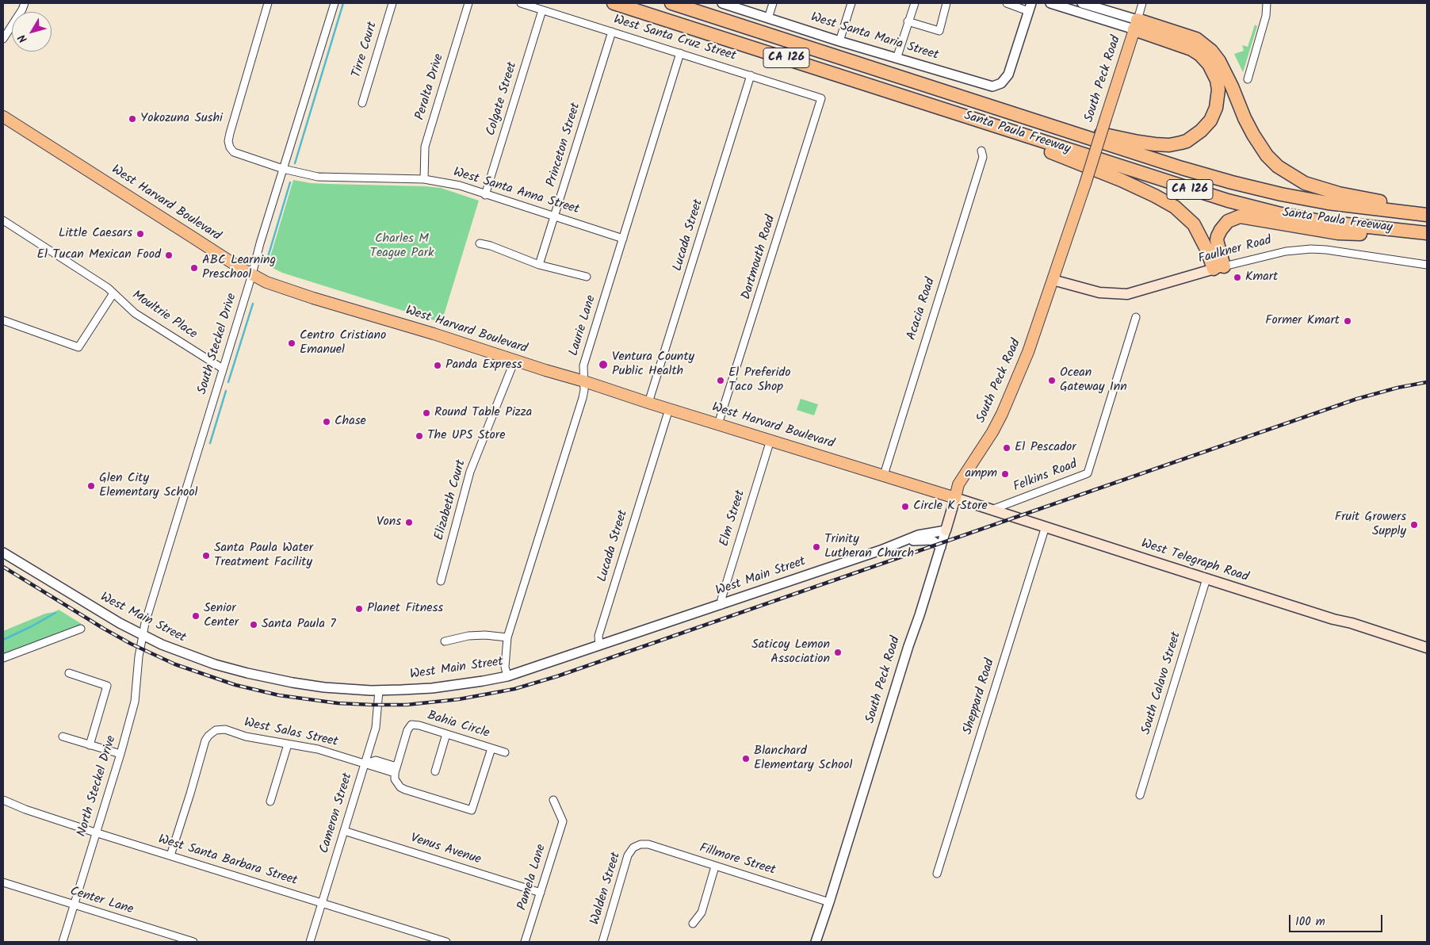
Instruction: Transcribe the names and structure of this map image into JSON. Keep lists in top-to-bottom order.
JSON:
{
  "streets": {
    "highway": ["CA 126", "Santa Paula Freeway"],
    "main road": [
      "South Peck Road",
      "West Harvard Boulevard",
      "Faulkner Road",
      "West Telegraph Road"
    ],
    "street": [
      "West Santa Maria Street",
      "West Santa Cruz Street",
      "Tirre Court",
      "Peralta Drive",
      "Colgate Street",
      "Princeton Street",
      "West Santa Anna Street",
      "Lucada Street",
      "Dartmouth Road",
      "Acacia Road",
      "Moultrie Place",
      "Laurie Lane",
      "South Steckel Drive",
      "Felkins Road",
      "Elizabeth Court",
      "Elm Street",
      "West Main Street",
      "South Calavo Street",
      "Sheppard Road",
      "Bahia Circle",
      "West Salas Street",
      "North Steckel Drive",
      "Cameron Street",
      "Venus Avenue",
      "Fillmore Street",
      "West Santa Barbara Street",
      "Pamela Lane",
      "Walden Street",
      "Center Lane"
    ]
  },
  "crossings": [
    ["West Santa Cruz Street", "Colgate Street"],
    ["West Santa Cruz Street", "Princeton Street"],
    ["West Santa Cruz Street", "Lucada Street"],
    ["West Santa Cruz Street", "Dartmouth Road"],
    ["West Santa Cruz Street", "Laurie Lane"],
    ["South Peck Road", "West Harvard Boulevard"],
    ["South Peck Road", "Faulkner Road"],
    ["South Peck Road", "West Telegraph Road"],
    ["South Peck Road", "West Main Street"],
    ["South Peck Road", "Fillmore Street"],
    ["Peralta Drive", "West Santa Anna Street"],
    ["Colgate Street", "West Santa Anna Street"],
    ["Princeton Street", "West Santa Anna Street"],
    ["West Santa Anna Street", "Laurie Lane"],
    ["West Santa Anna Street", "South Steckel Drive"],
    ["West Harvard Boulevard", "Lucada Street"],
    ["West Harvard Boulevard", "Dartmouth Road"],
    ["West Harvard Boulevard", "Acacia Road"],
    ["West Harvard Boulevard", "Laurie Lane"],
    ["West Harvard Boulevard", "South Steckel Drive"],
    ["West Harvard Boulevard", "Elizabeth Court"],
    ["West Harvard Boulevard", "Elm Street"],
    ["West Harvard Boulevard", "West Telegraph Road"],
    ["Lucada Street", "West Main Street"],
    ["Moultrie Place", "South Steckel Drive"],
    ["Laurie Lane", "West Main Street"],
    ["South Steckel Drive", "West Main Street"],
    ["South Steckel Drive", "North Steckel Drive"],
    ["Felkins Road", "West Telegraph Road"],
    ["Elm Street", "West Main Street"],
    ["West Telegraph Road", "South Calavo Street"],
    ["West Telegraph Road", "Sheppard Road"],
    ["West Main Street", "North Steckel Drive"],
    ["West Main Street", "Cameron Street"],
    ["Bahia Circle", "West Salas Street"],
    ["West Salas Street", "Cameron Street"],
    ["West Salas Street", "West Santa Barbara Street"],
    ["North Steckel Drive", "West Santa Barbara Street"],
    ["North Steckel Drive", "Center Lane"],
    ["Cameron Street", "Venus Avenue"],
    ["Cameron Street", "West Santa Barbara Street"],
    ["Venus Avenue", "Pamela Lane"],
    ["Fillmore Street", "Walden Street"]
  ],
  "parks": ["Charles M Teague Park"],
  "places": [
    "Yokozuna Sushi",
    "Little Caesars",
    "El Tucan Mexican Food",
    "ABC Learning Preschool",
    "Kmart",
    "Former Kmart",
    "Centro Cristiano Emanuel",
    "Ventura County Public Health",
    "Panda Express",
    "El Preferido Taco Shop",
    "Ocean Gateway Inn",
    "Round Table Pizza",
    "Chase",
    "The UPS Store",
    "El Pescador",
    "ampm",
    "Glen City Elementary School",
    "Circle K Store",
    "Vons",
    "Fruit Growers Supply",
    "Trinity Lutheran Church",
    "Santa Paula Water Treatment Facility",
    "Planet Fitness",
    "Senior Center",
    "Santa Paula 7",
    "Saticoy Lemon Association",
    "Blanchard Elementary School"
  ],
  "scale_bar": "100 m",
  "north": "bottom left"
}
